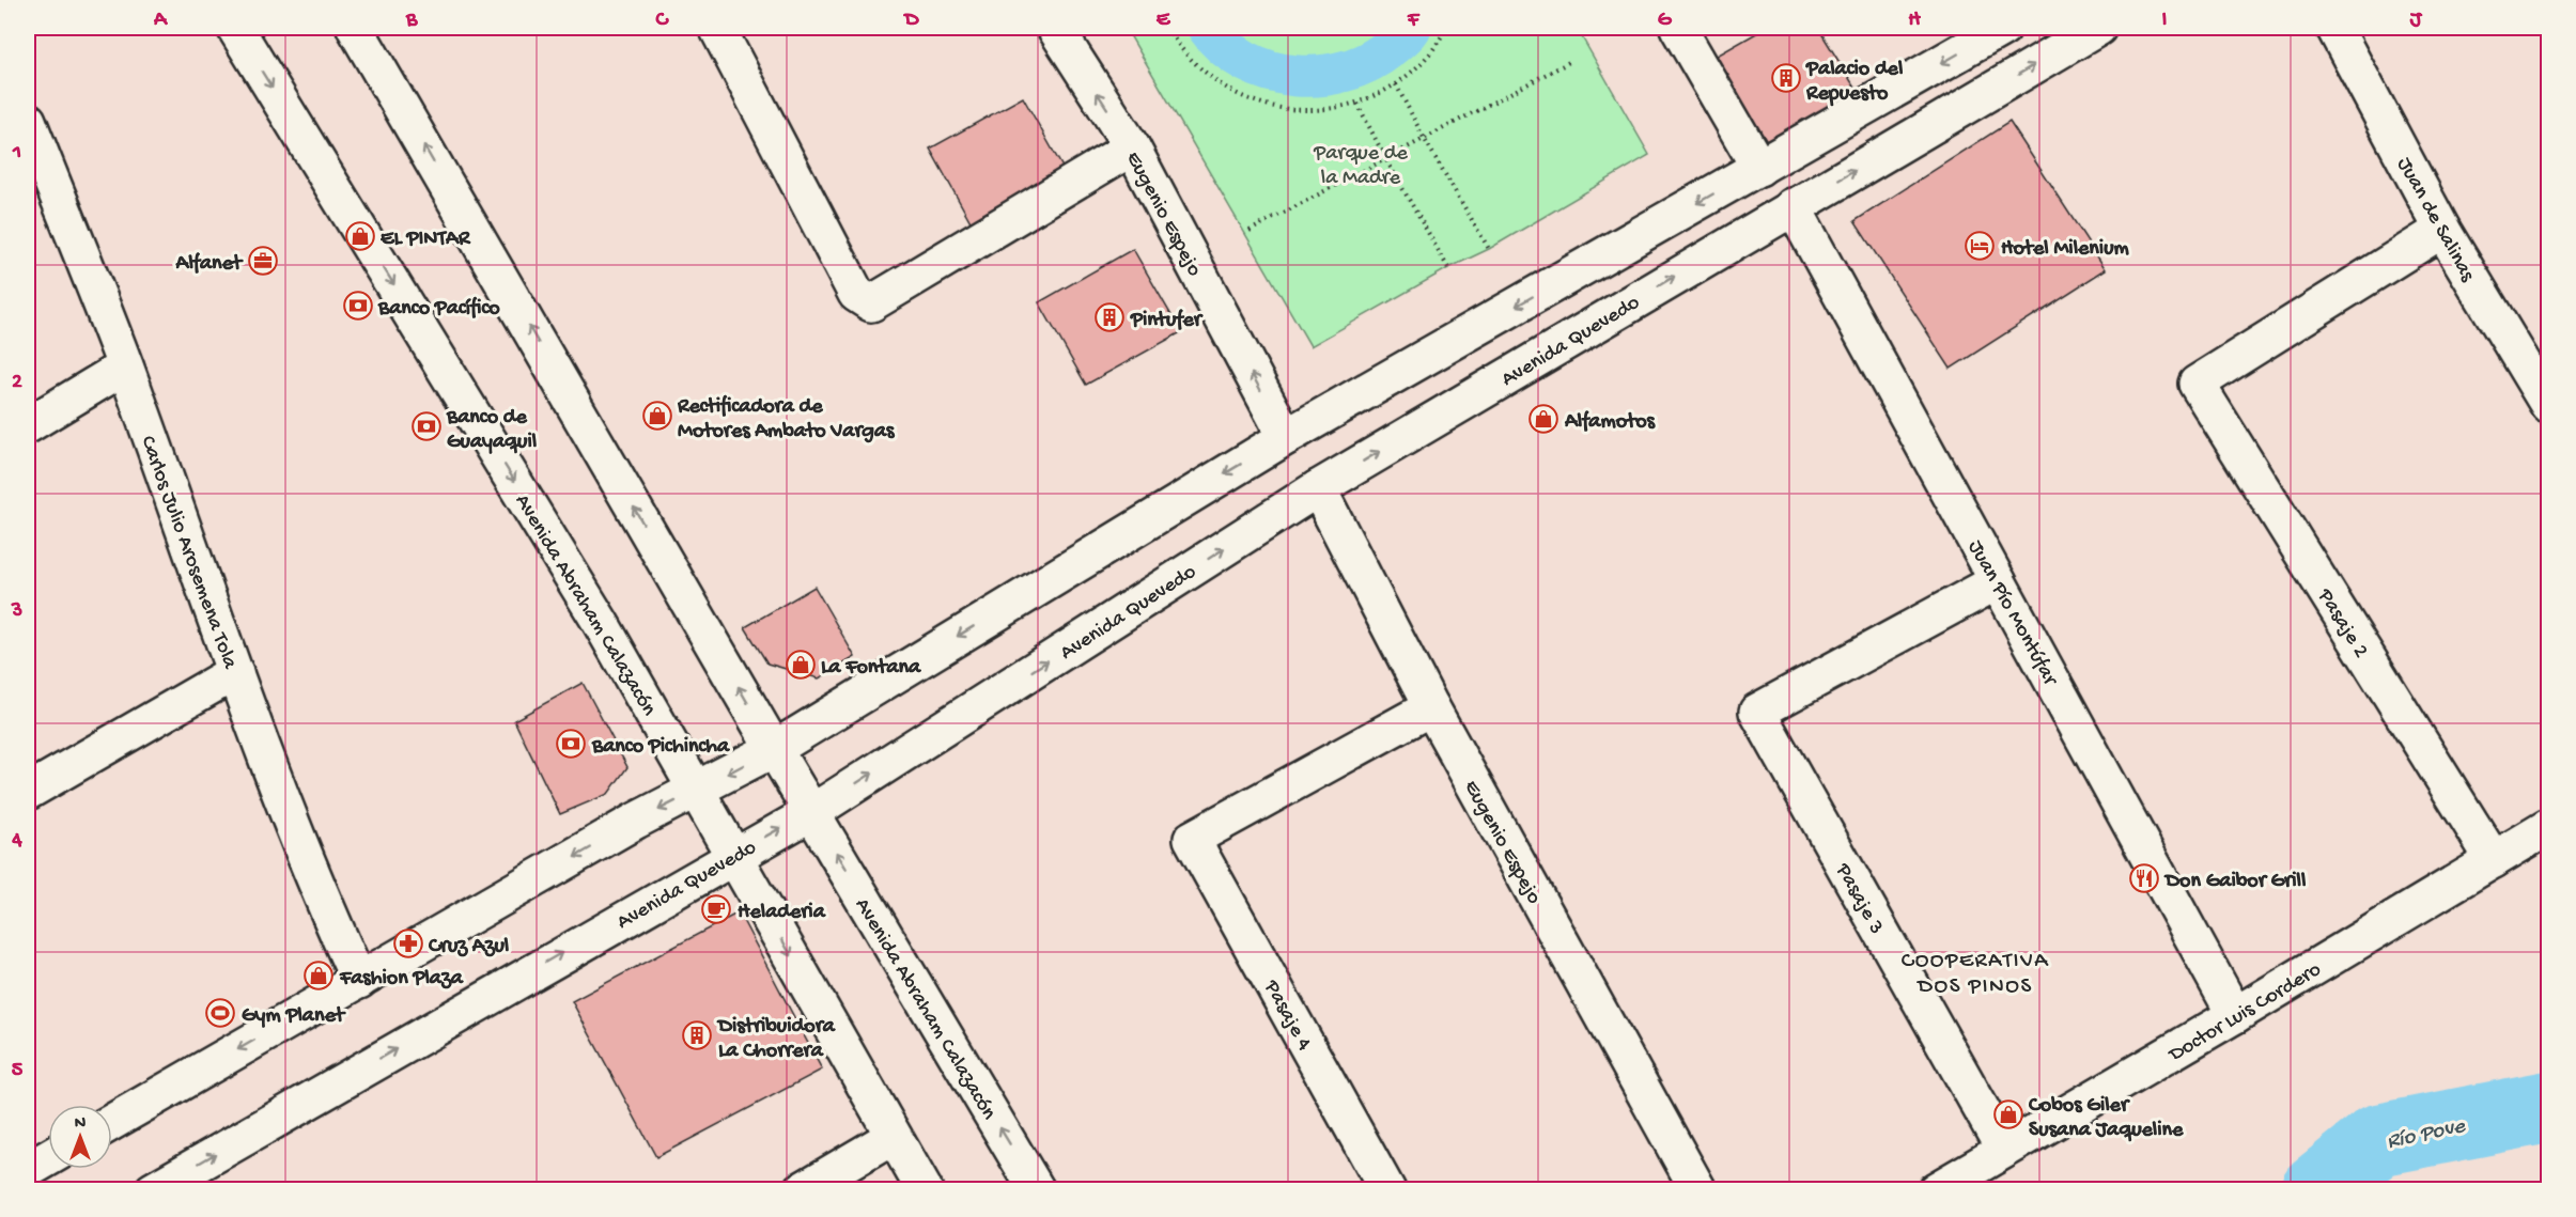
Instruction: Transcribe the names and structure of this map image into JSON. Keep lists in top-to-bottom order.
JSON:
{
  "streets": {
    "street": [
      "Eugenio Espejo",
      "Juan de Salinas",
      "Avenida Quevedo",
      "Carlos Julio Arosemena Tola",
      "Avenida Abraham Calazacón",
      "Juan Pío Montúfar",
      "Pasaje 2",
      "Pasaje 3",
      "Doctor Luis Cordero",
      "Pasaje 4"
    ]
  },
  "crossings": [
    ["Eugenio Espejo", "Avenida Quevedo"],
    ["Eugenio Espejo", "Pasaje 4"],
    ["Juan de Salinas", "Pasaje 2"],
    ["Avenida Quevedo", "Avenida Abraham Calazacón"],
    ["Avenida Quevedo", "Juan Pío Montúfar"],
    ["Juan Pío Montúfar", "Pasaje 3"],
    ["Juan Pío Montúfar", "Doctor Luis Cordero"],
    ["Pasaje 2", "Doctor Luis Cordero"],
    ["Pasaje 3", "Doctor Luis Cordero"]
  ],
  "one_way": ["Eugenio Espejo"],
  "districts": ["COOPERATIVA DOS PINOS"],
  "water": ["Río Pove"],
  "parks": ["Parque de la Madre"],
  "places": {
    "building": ["Palacio del Repuesto", "Pintufer", "Distribuidora La Chorrera"],
    "shop": [
      "EL PINTAR",
      "Rectificadora de Motores Ambato Vargas",
      "Alfamotos",
      "La Fontana",
      "Fashion Plaza",
      "Cobos Giler Susana Jaqueline"
    ],
    "hotel": ["Hotel Milenium"],
    "office": ["Alfanet"],
    "bank": ["Banco Pacífico", "Banco de Guayaquil", "Banco Pichincha"],
    "restaurant": ["Don Gaibor Grill"],
    "cafe": ["Heladeria"],
    "pharmacy": ["Cruz Azul"],
    "sports": ["Gym Planet"]
  },
  "north": "top",
  "grid": {
    "columns": [
      "A",
      "B",
      "C",
      "D",
      "E",
      "F",
      "G",
      "H",
      "I",
      "J"
    ],
    "rows": [
      "1",
      "2",
      "3",
      "4",
      "5"
    ]
  }
}
